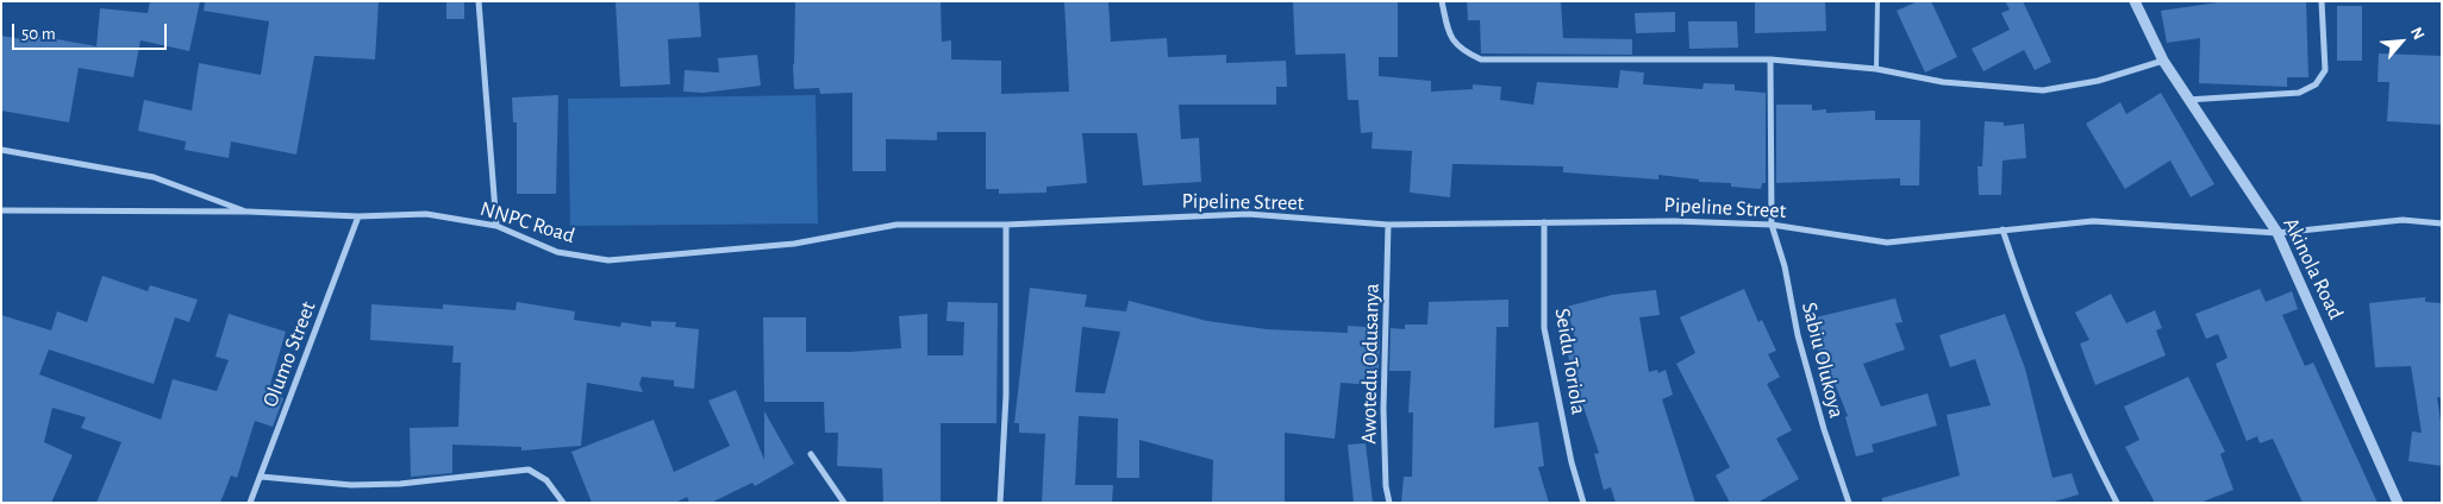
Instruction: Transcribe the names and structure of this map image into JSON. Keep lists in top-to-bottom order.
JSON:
{
  "streets": {
    "street": [
      "Pipeline Street",
      "NNPC Road",
      "Akinola Road",
      "Olumo Street",
      "Sabiu Olukoya",
      "Seidu Toriola",
      "Awotedu Odusanya"
    ]
  },
  "crossings": [
    ["Pipeline Street", "NNPC Road"],
    ["Pipeline Street", "Akinola Road"],
    ["Pipeline Street", "Sabiu Olukoya"],
    ["Pipeline Street", "Seidu Toriola"],
    ["Pipeline Street", "Awotedu Odusanya"],
    ["NNPC Road", "Olumo Street"]
  ],
  "scale_bar": "50 m",
  "north": "top right"
}
